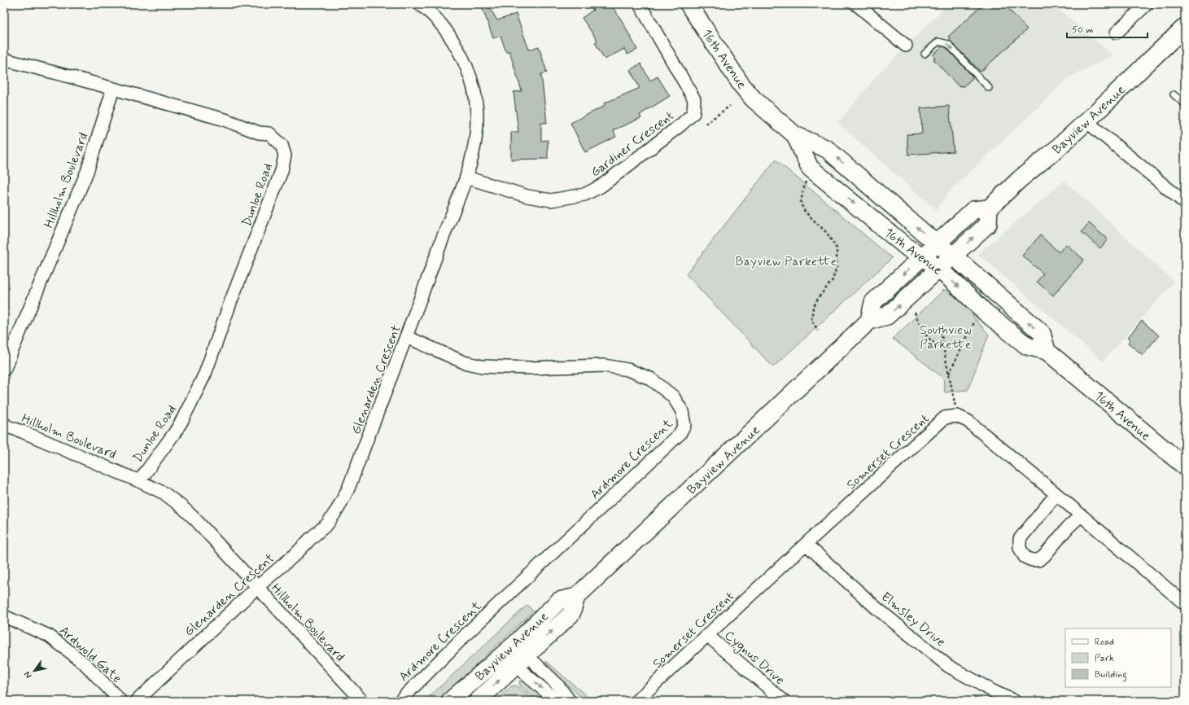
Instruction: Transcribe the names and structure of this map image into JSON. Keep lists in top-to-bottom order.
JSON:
{
  "streets": {
    "main road": ["16th Avenue", "Bayview Avenue"],
    "street": [
      "Gardiner Crescent",
      "Hillholm Boulevard",
      "Dunloe Road",
      "Glenarden Crescent",
      "Somerset Crescent",
      "Ardmore Crescent",
      "Elmsley Drive",
      "Ardwold Gate",
      "Cygnus Drive"
    ]
  },
  "crossings": [
    ["16th Avenue", "Bayview Avenue"],
    ["Gardiner Crescent", "Glenarden Crescent"],
    ["Hillholm Boulevard", "Dunloe Road"],
    ["Hillholm Boulevard", "Glenarden Crescent"],
    ["Glenarden Crescent", "Ardmore Crescent"],
    ["Somerset Crescent", "Elmsley Drive"],
    ["Somerset Crescent", "Cygnus Drive"]
  ],
  "parks": ["Bayview Parkette", "Southview Parkette"],
  "legend": ["Road", "Park", "Building"],
  "scale_bar": "50 m",
  "north": "bottom left"
}
